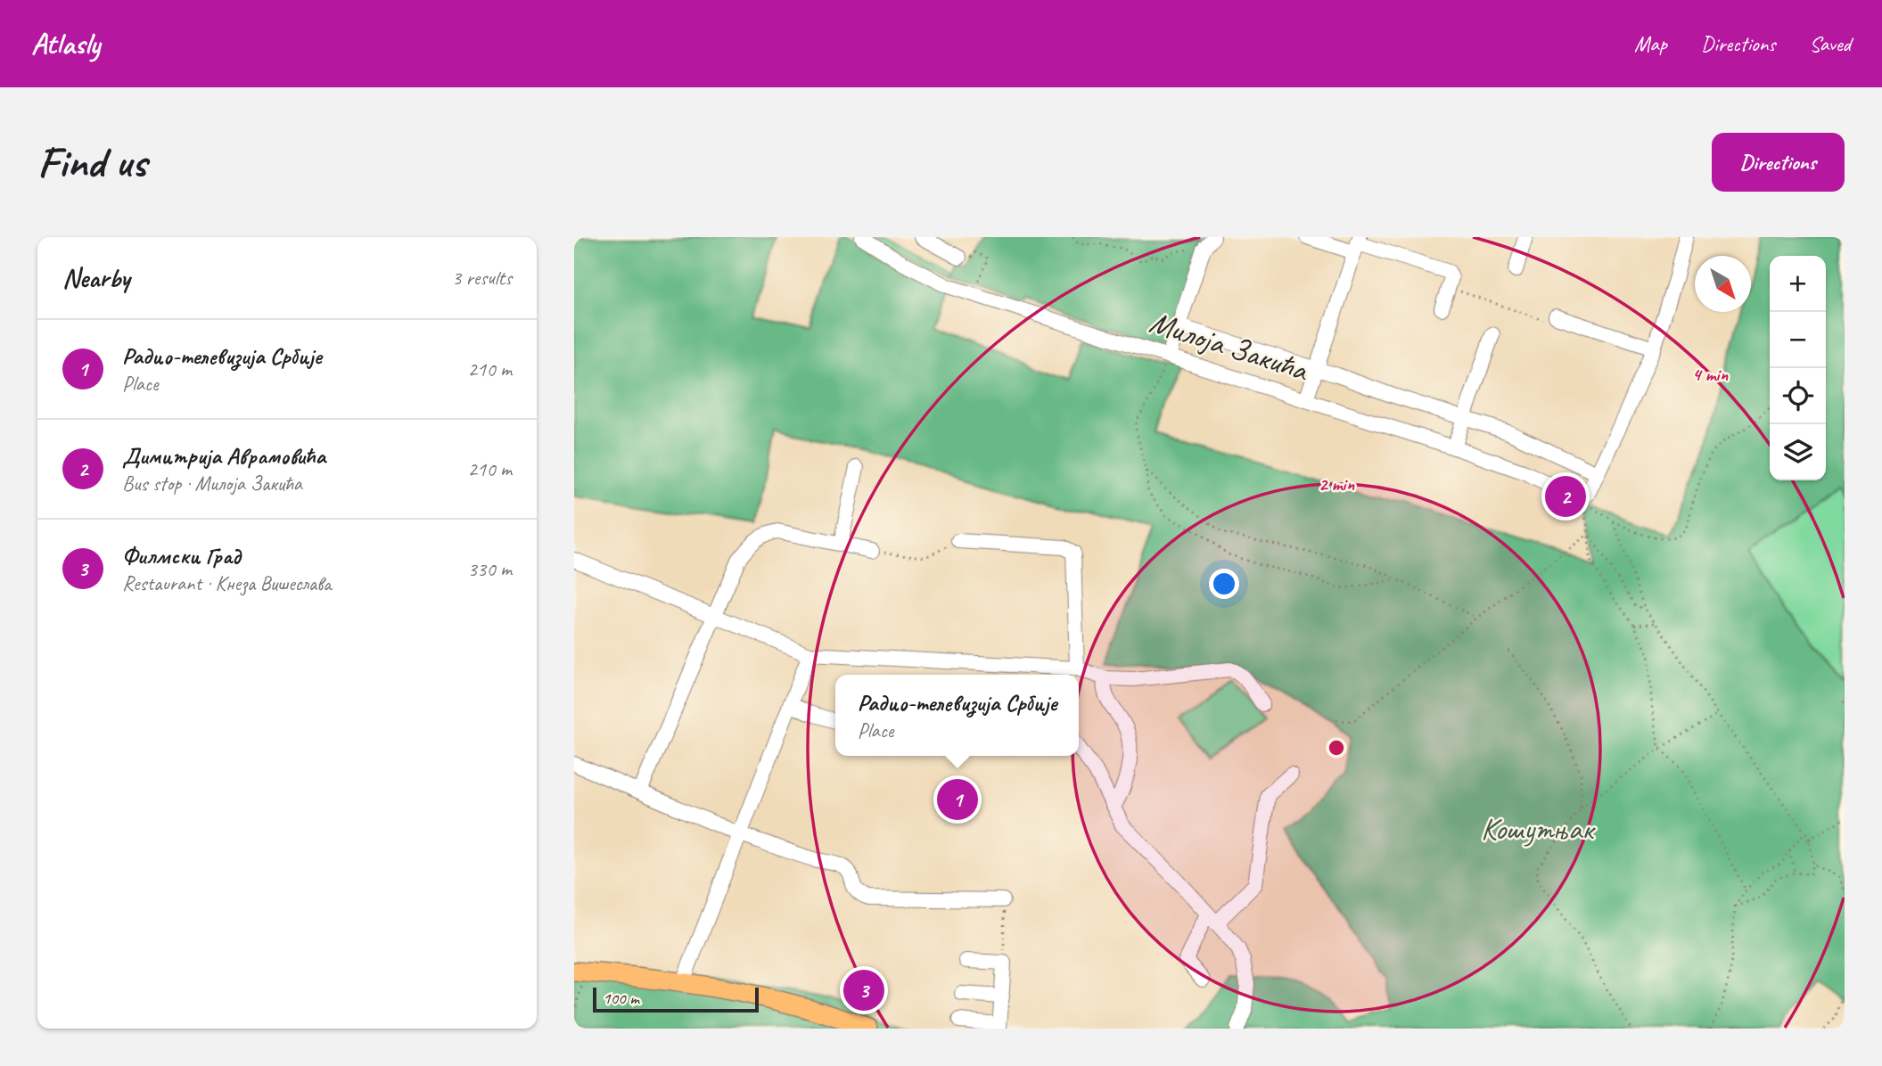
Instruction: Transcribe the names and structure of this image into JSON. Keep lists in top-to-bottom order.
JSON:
{
  "streets": {
    "street": ["Милоја Закића"]
  },
  "parks": ["Кошутњак"],
  "scale_bar": "100 m",
  "north": "bottom right",
  "page": {
    "header": "Atlasly",
    "nav": ["Map", "Directions", "Saved"],
    "buttons": "Directions",
    "title": "Find us",
    "heading": ["Nearby", "3 results"],
    "map_buttons": ["+", "−"],
    "list": [
      {
        "mark": "1",
        "name": "Радио-телевизија Србије",
        "note": "Place",
        "value": "210 m"
      },
      {
        "mark": "2",
        "name": "Димитрија Аврамовића",
        "note": "Bus stop · Милоја Закића",
        "value": "210 m"
      },
      {
        "mark": "3",
        "name": "Филмски Град",
        "note": "Restaurant · Кнеза Вишеслава",
        "value": "330 m"
      }
    ],
    "pins": ["2", "1", "3"],
    "popup": ["Радио-телевизија Србије", "Place"],
    "scale": "100 m"
  },
  "rings": ["4 min", "2 min"]
}
